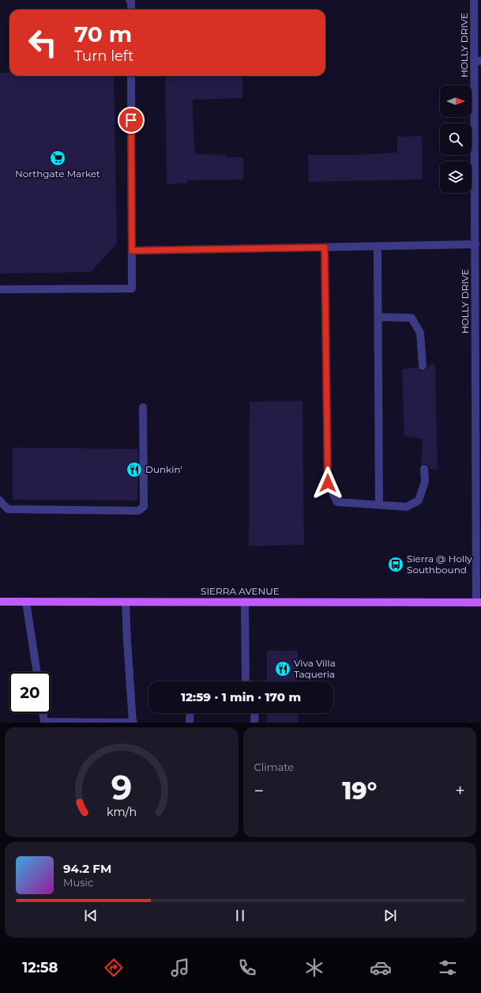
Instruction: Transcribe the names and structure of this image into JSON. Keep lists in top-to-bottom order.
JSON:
{
  "streets": {
    "main road": ["SIERRA AVENUE"],
    "street": ["HOLLY DRIVE"]
  },
  "crossings": [
    ["HOLLY DRIVE", "SIERRA AVENUE"]
  ],
  "places": {
    "supermarket": ["Northgate Market"],
    "restaurant": ["Dunkin'", "Viva Villa Taqueria"],
    "bus stop": ["Sierra @ Holly Southbound"]
  },
  "north": "right",
  "page": {
    "turn": ["70 m", "Turn left"],
    "limit": "20",
    "trip": "12:59 · 1 min · 170 m",
    "tile": "Climate",
    "heat": ["−", "19°", "+"],
    "song": ["94.2 FM", "Music"],
    "tabs": "12:58",
    "gauge": ["9", "km/h"]
  }
}
